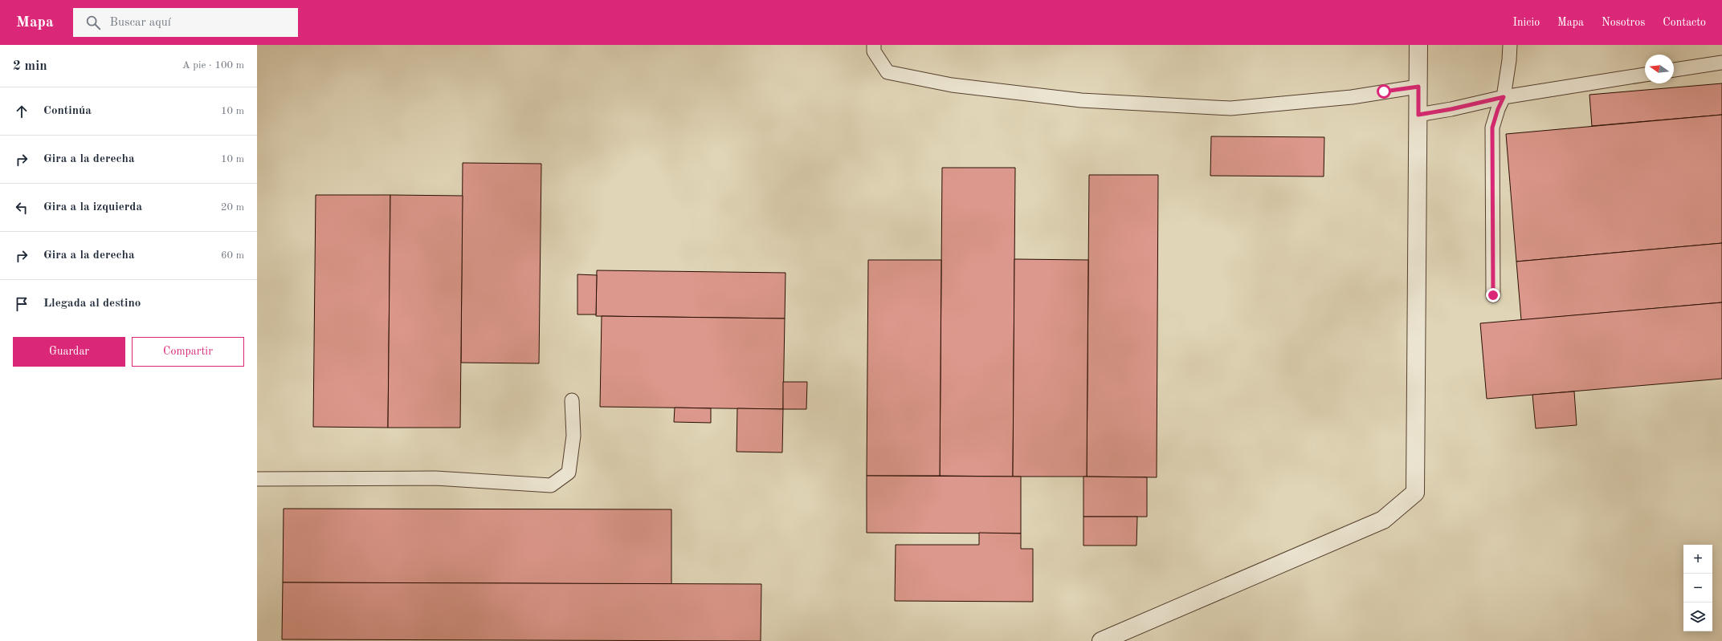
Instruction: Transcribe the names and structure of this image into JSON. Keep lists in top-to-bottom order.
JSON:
{
  "north": "left",
  "page": {
    "header": "Mapa",
    "search": "Buscar aquí",
    "nav": [
      "Inicio",
      "Mapa",
      "Nosotros",
      "Contacto"
    ],
    "heading": ["2 min", "A pie · 100 m"],
    "list": [
      ["Continúa", "10 m"],
      ["Gira a la derecha", "10 m"],
      ["Gira a la izquierda", "20 m"],
      ["Gira a la derecha", "60 m"],
      "Llegada al destino"
    ],
    "buttons": ["Guardar", "Compartir"],
    "map_buttons": ["+", "−"]
  }
}
